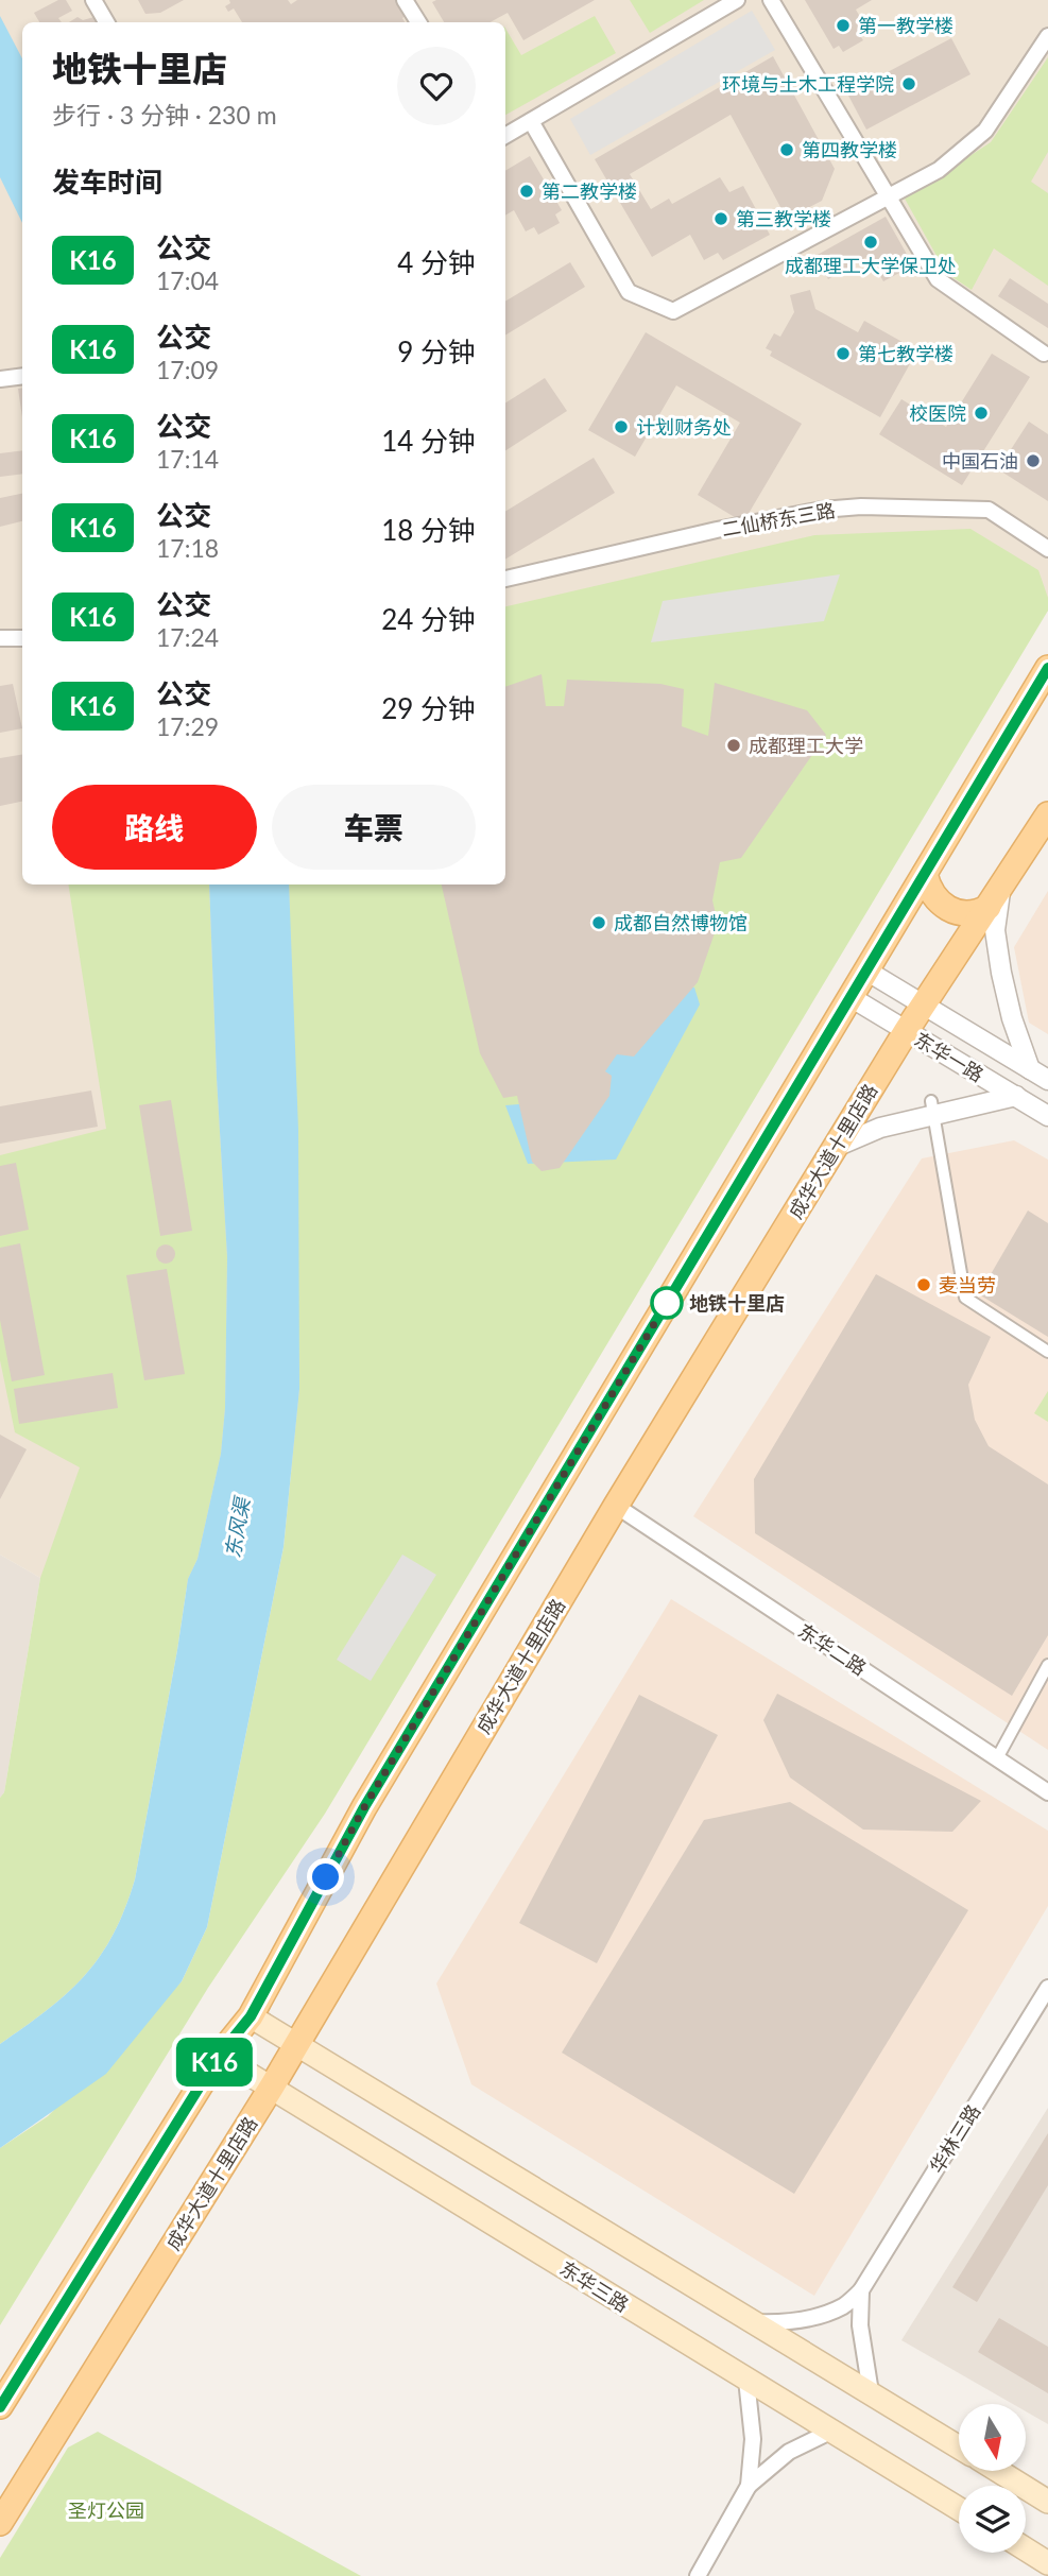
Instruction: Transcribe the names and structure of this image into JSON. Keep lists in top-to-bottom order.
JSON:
{
  "streets": {
    "main road": ["成华大道十里店路", "东华三路"],
    "street": [
      "二仙桥东三路",
      "东华一路",
      "东华二路",
      "华林三路"
    ]
  },
  "crossings": [
    ["东华一路", "成华大道十里店路"],
    ["成华大道十里店路", "东华二路"],
    ["成华大道十里店路", "东华三路"]
  ],
  "water": ["东风渠"],
  "parks": ["圣灯公园"],
  "places": [
    "第一教学楼",
    "环境与土木工程学院",
    "第四教学楼",
    "第二教学楼",
    "第三教学楼",
    "成都理工大学保卫处",
    "第七教学楼",
    "校医院",
    "计划财务处",
    "中国石油",
    "成都理工大学",
    "成都自然博物馆",
    "麦当劳",
    "地铁十里店"
  ],
  "lines": ["bus line K16"],
  "north": "bottom",
  "page": {
    "on_map": "K16",
    "heading": [
      ["地铁十里店", "步行 · 3 分钟 · 230 m"],
      "发车时间"
    ],
    "list": [
      {
        "mark": "K16",
        "name": "公交",
        "note": "17:04",
        "value": "4 分钟"
      },
      {
        "mark": "K16",
        "name": "公交",
        "note": "17:09",
        "value": "9 分钟"
      },
      {
        "mark": "K16",
        "name": "公交",
        "note": "17:14",
        "value": "14 分钟"
      },
      {
        "mark": "K16",
        "name": "公交",
        "note": "17:18",
        "value": "18 分钟"
      },
      {
        "mark": "K16",
        "name": "公交",
        "note": "17:24",
        "value": "24 分钟"
      },
      {
        "mark": "K16",
        "name": "公交",
        "note": "17:29",
        "value": "29 分钟"
      }
    ],
    "buttons": ["路线", "车票"]
  }
}
